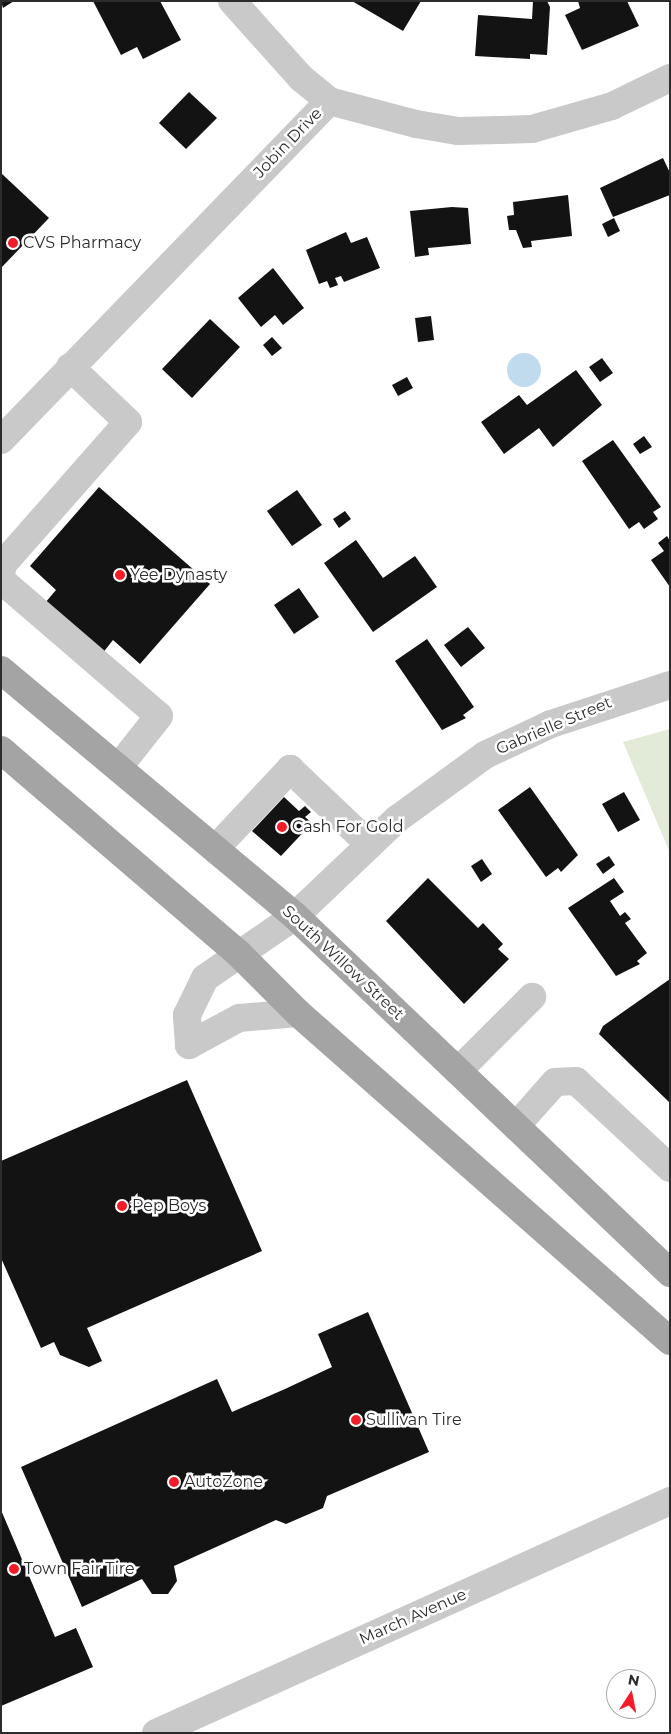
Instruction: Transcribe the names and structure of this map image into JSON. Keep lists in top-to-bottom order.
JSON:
{
  "streets": {
    "main road": ["South Willow Street"],
    "street": ["Jobin Drive", "Gabrielle Street", "March Avenue"]
  },
  "crossings": [
    ["Gabrielle Street", "South Willow Street"]
  ],
  "places": [
    "CVS Pharmacy",
    "Yee Dynasty",
    "Cash For Gold",
    "Pep Boys",
    "Sullivan Tire",
    "AutoZone",
    "Town Fair Tire"
  ],
  "north": "top"
}
